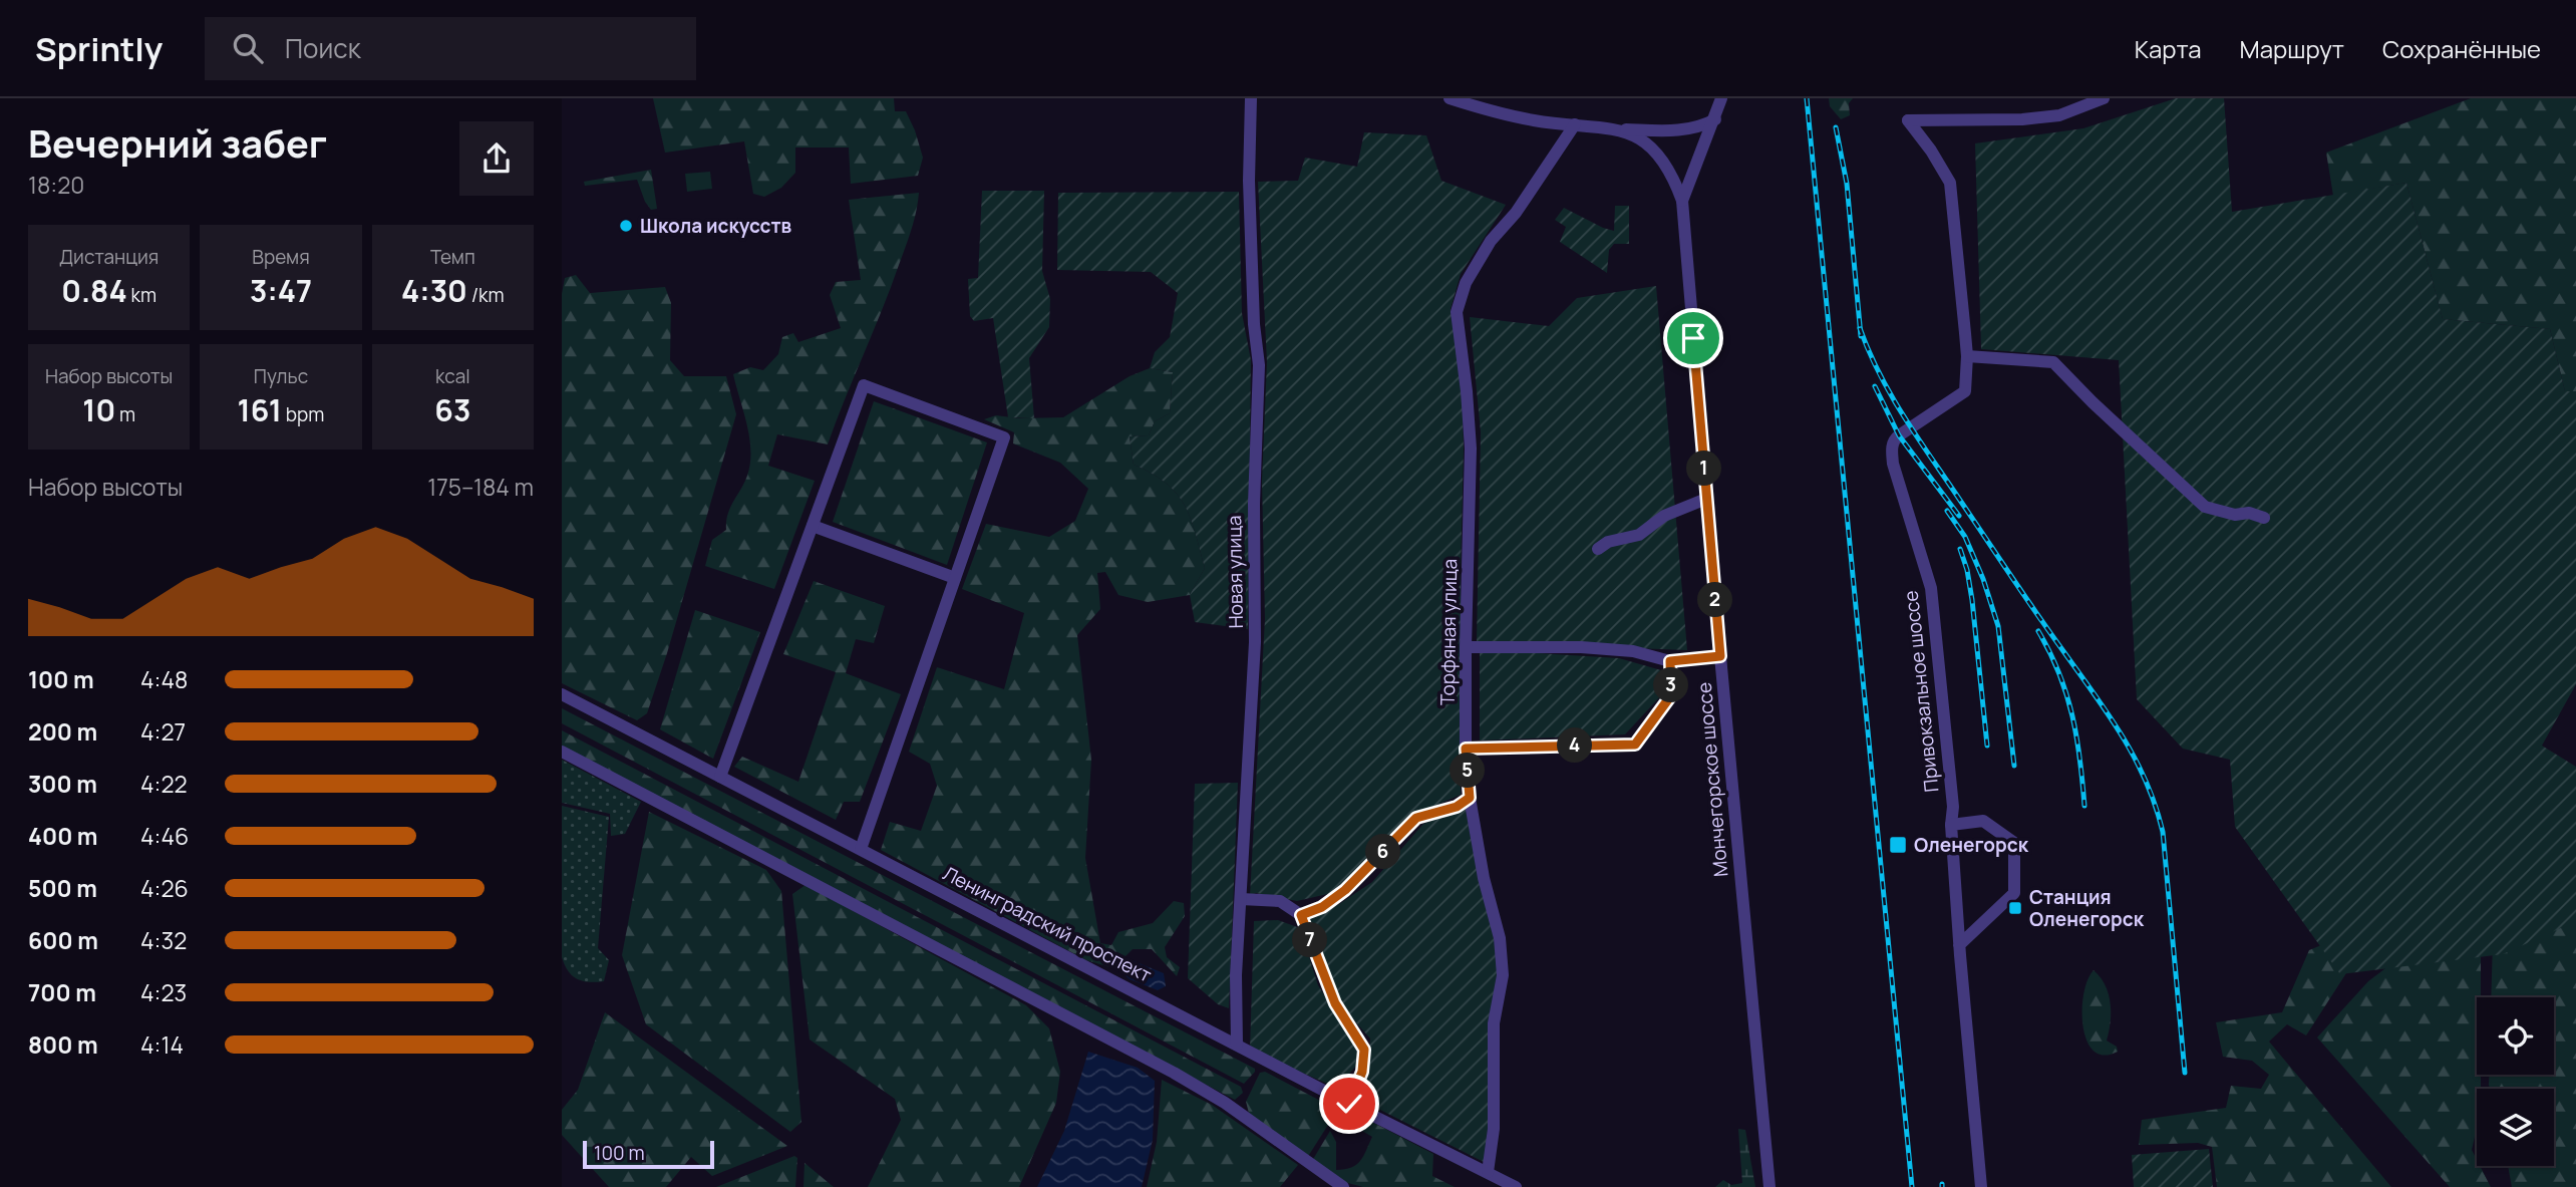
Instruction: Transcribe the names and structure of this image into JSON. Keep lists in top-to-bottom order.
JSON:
{
  "streets": {
    "street": [
      "Новая улица",
      "Торфяная улица",
      "Привокзальное шоссе",
      "Мончегорское шоссе",
      "Ленинградский проспект"
    ]
  },
  "crossings": [
    ["Новая улица", "Ленинградский проспект"],
    ["Торфяная улица", "Ленинградский проспект"]
  ],
  "places": {
    "other": ["Школа искусств"],
    "transit": ["Оленегорск", "Станция Оленегорск"]
  },
  "scale_bar": "100 m",
  "page": {
    "header": "Sprintly",
    "search": "Поиск",
    "nav": ["Карта", "Маршрут", "Сохранённые"],
    "heading": ["Вечерний забег", "18:20"],
    "stats": [
      ["Дистанция", "0.84 km"],
      ["Время", "3:47"],
      ["Темп", "4:30 /km"],
      ["Набор высоты", "10 m"],
      ["Пульс", "161 bpm"],
      ["kcal", "63"]
    ],
    "pins": [
      "1",
      "2",
      "3",
      "4",
      "5",
      "6",
      "7"
    ],
    "chart": ["Набор высоты", "175–184 m"],
    "list": [
      {
        "name": "100 m",
        "note": "4:48"
      },
      {
        "name": "200 m",
        "note": "4:27"
      },
      {
        "name": "300 m",
        "note": "4:22"
      },
      {
        "name": "400 m",
        "note": "4:46"
      },
      {
        "name": "500 m",
        "note": "4:26"
      },
      {
        "name": "600 m",
        "note": "4:32"
      },
      {
        "name": "700 m",
        "note": "4:23"
      },
      {
        "name": "800 m",
        "note": "4:14"
      }
    ],
    "scale": "100 m"
  }
}
